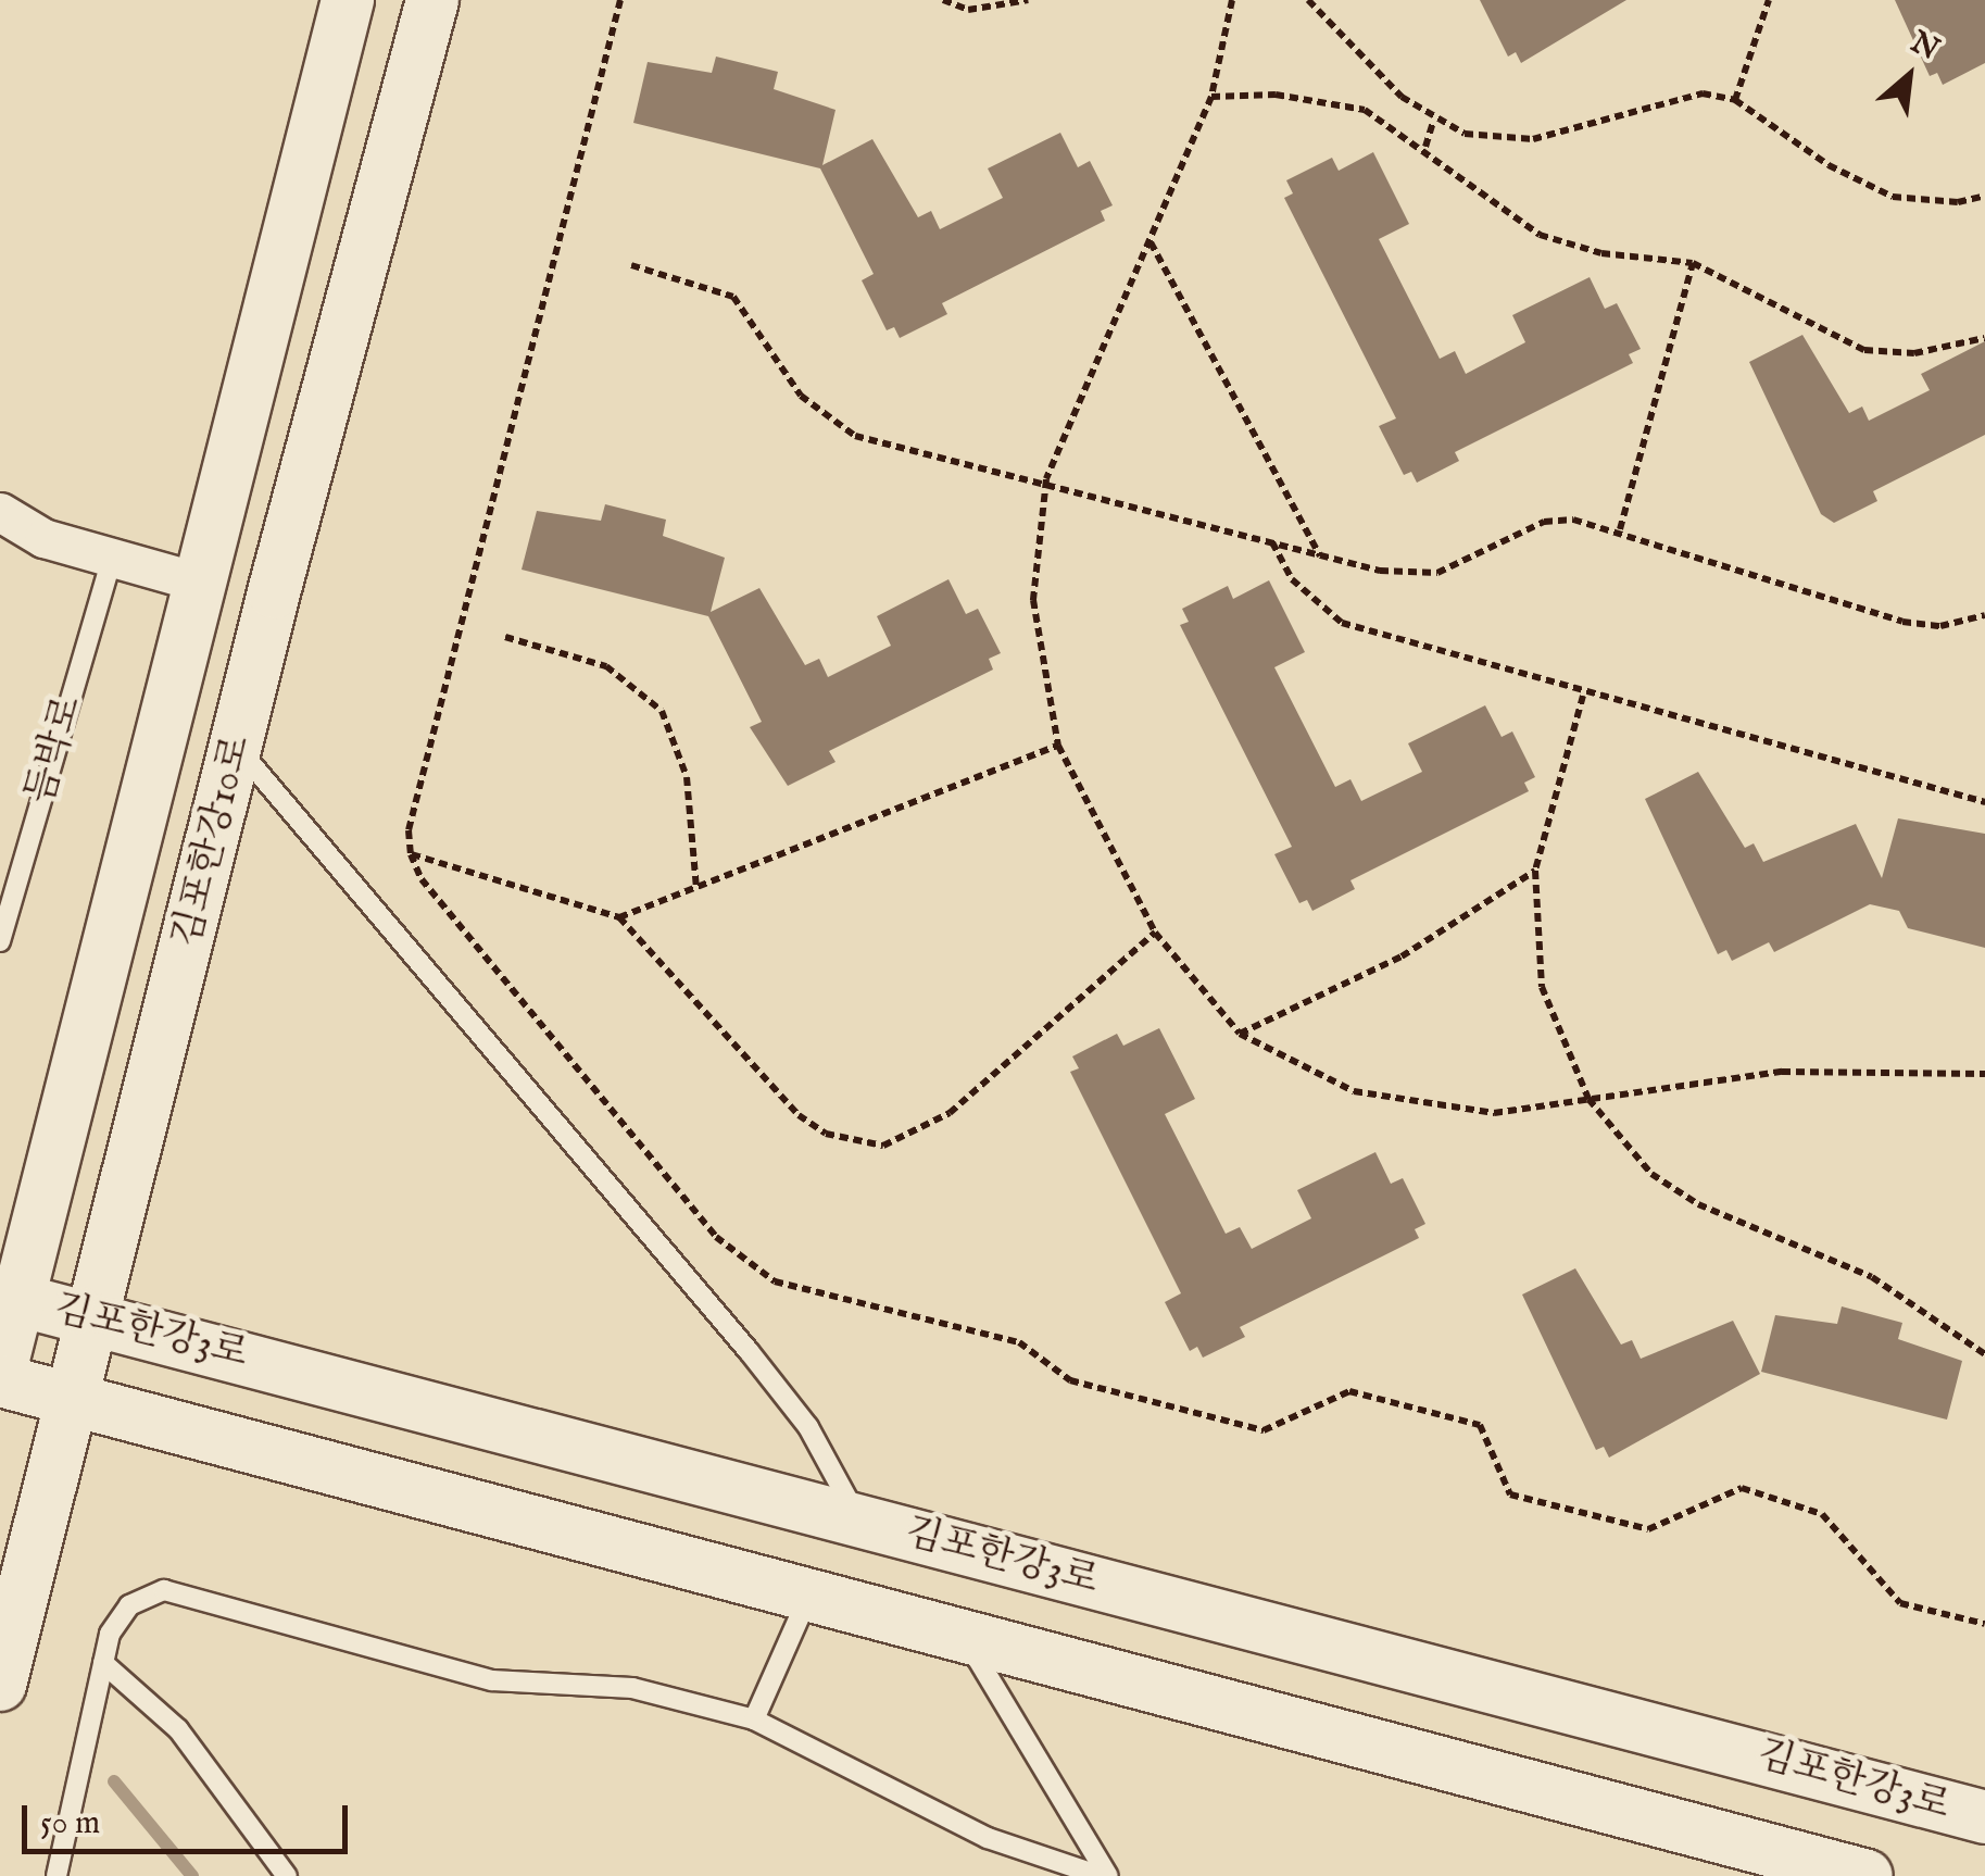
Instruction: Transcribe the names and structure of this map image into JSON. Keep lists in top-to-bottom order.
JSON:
{
  "streets": {
    "street": ["김포한강10로", "김포한강3로"],
    "lane": ["듬박로"]
  },
  "crossings": [
    ["김포한강10로", "김포한강3로"]
  ],
  "scale_bar": "50 m",
  "north": "top right"
}
